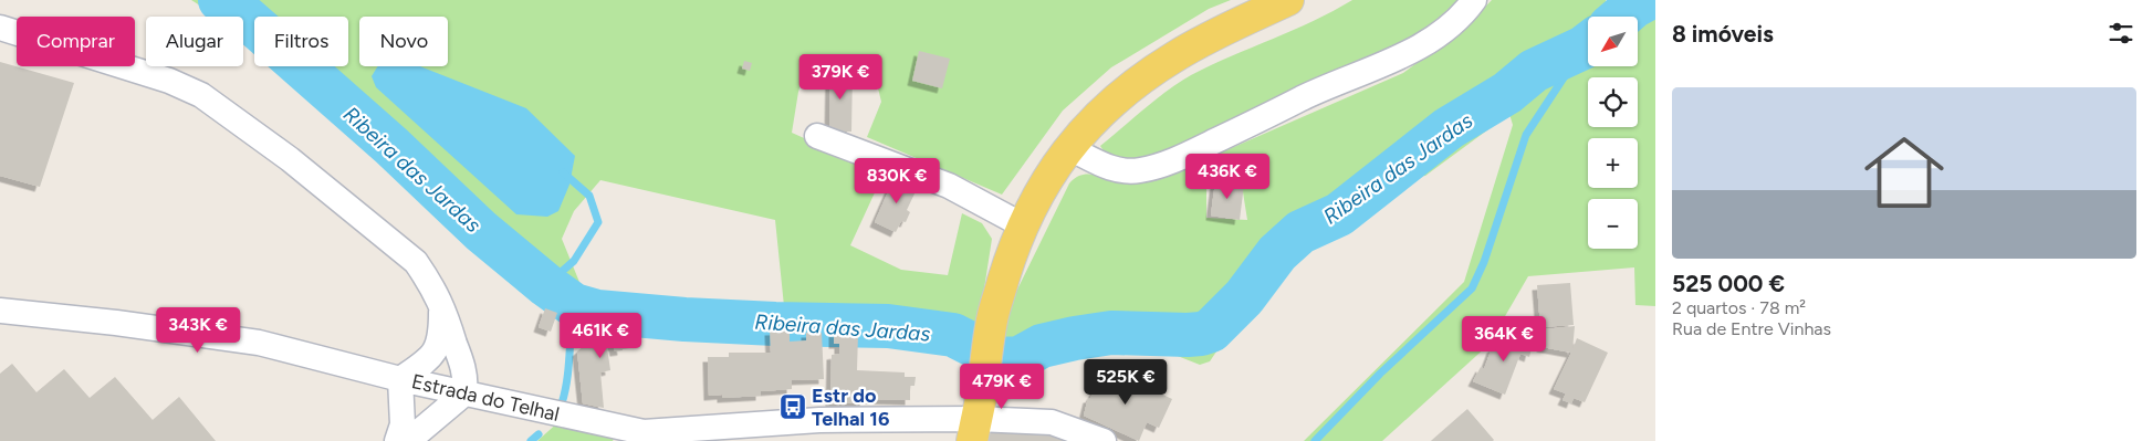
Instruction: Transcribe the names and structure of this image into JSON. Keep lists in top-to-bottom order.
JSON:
{
  "streets": {
    "street": ["Estrada do Telhal"]
  },
  "water": ["Ribeira das Jardas"],
  "places": {
    "bus stop": ["Estr do Telhal 16"]
  },
  "north": "bottom left",
  "page": {
    "heading": "8 imóveis",
    "map_buttons": ["+", "−"],
    "chip": [
      "Comprar",
      "Alugar",
      "Filtros",
      "Novo"
    ],
    "price": [
      "379K €",
      "436K €",
      "830K €",
      "343K €",
      "461K €",
      "364K €",
      "525K €",
      "479K €"
    ],
    "list": [
      {
        "name": "525 000 €",
        "note": "2 quartos · 78 m² · Rua de Entre Vinhas"
      }
    ]
  }
}
